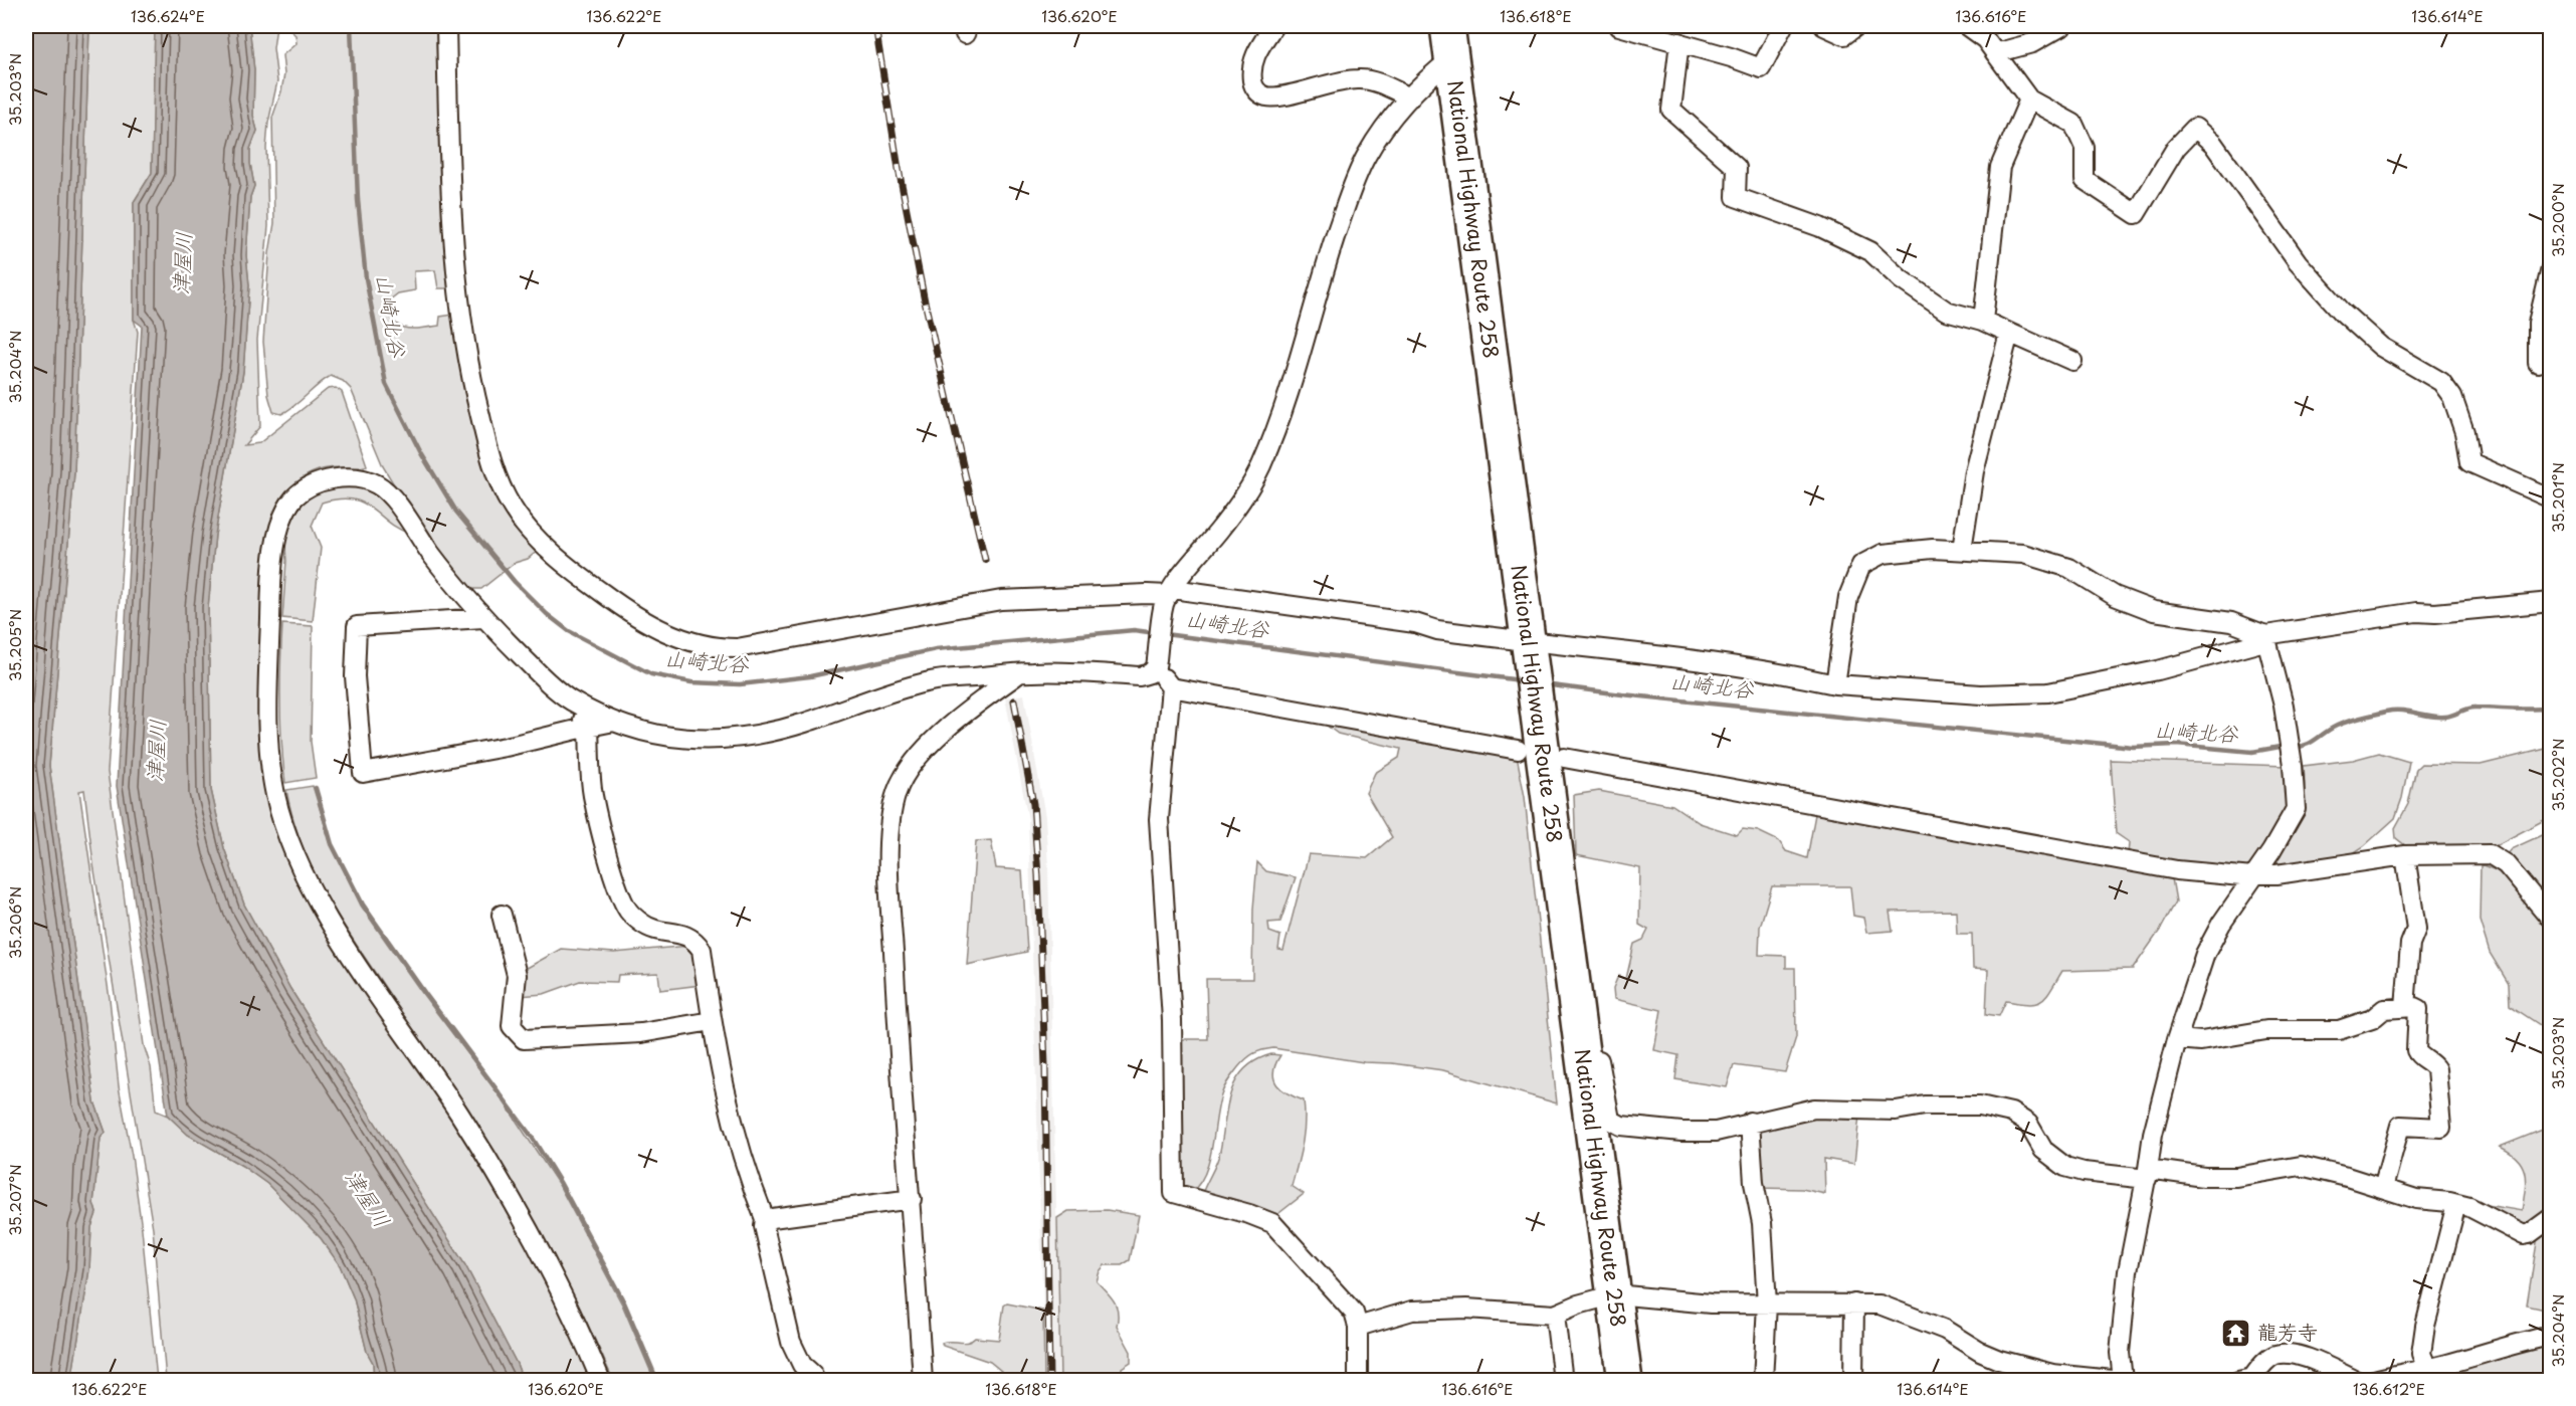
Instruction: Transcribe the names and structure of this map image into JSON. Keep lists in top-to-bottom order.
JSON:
{
  "streets": {
    "highway": ["National Highway Route 258"]
  },
  "water": ["津屋川", "山崎北谷"],
  "places": {
    "temple": ["龍芳寺"]
  },
  "coordinates": [
    "136.624°E",
    "136.622°E",
    "136.620°E",
    "136.618°E",
    "136.616°E",
    "136.614°E",
    "35.203°N",
    "35.200°N",
    "35.204°N",
    "35.201°N",
    "35.205°N",
    "35.202°N",
    "35.206°N",
    "35.207°N",
    "136.612°E"
  ]
}
